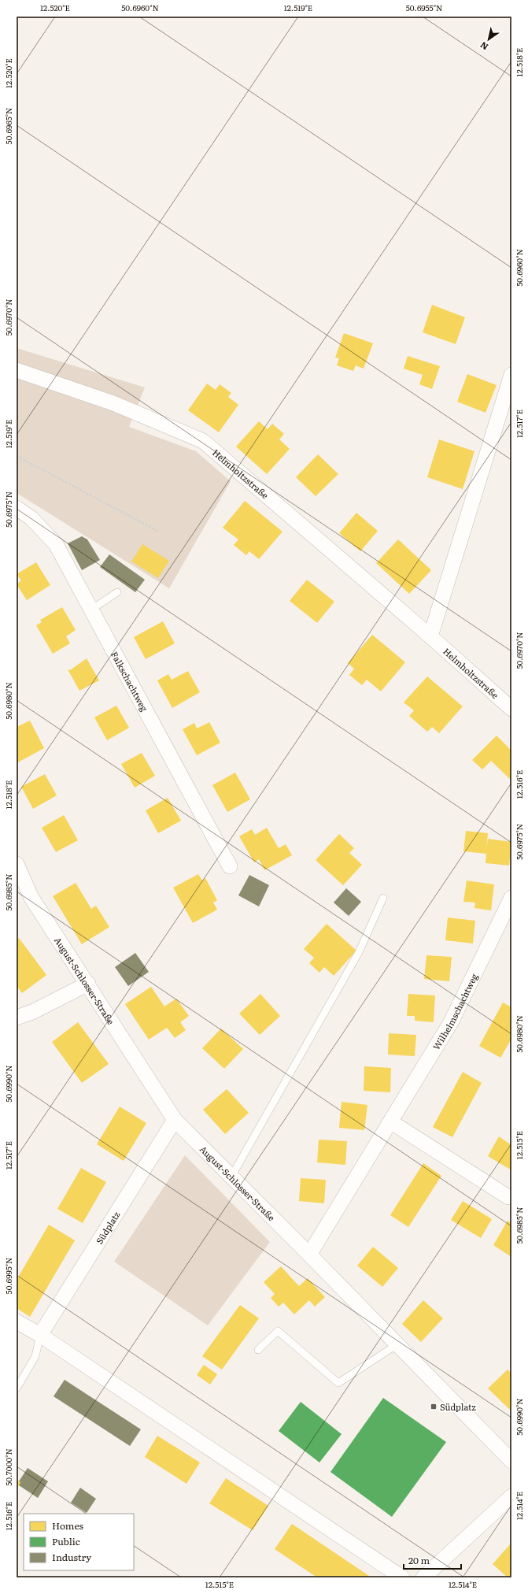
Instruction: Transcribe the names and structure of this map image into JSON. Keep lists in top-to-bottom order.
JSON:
{
  "streets": {
    "street": [
      "Helmholtzstraße",
      "Falkschachtweg",
      "August-Schlosser-Straße",
      "Wilhelmschachtweg",
      "Südplatz"
    ]
  },
  "crossings": [
    ["August-Schlosser-Straße", "Wilhelmschachtweg"],
    ["August-Schlosser-Straße", "Südplatz"]
  ],
  "places": {
    "transit": ["Südplatz"]
  },
  "legend": ["Homes", "Public", "Industry"],
  "scale_bar": "20 m",
  "north": "bottom left",
  "coordinates": [
    "12.520°E",
    "50.6960°N",
    "12.519°E",
    "50.6955°N",
    "12.518°E",
    "50.6965°N",
    "50.6970°N",
    "12.517°E",
    "50.6975°N",
    "50.6980°N",
    "12.516°E",
    "50.6985°N",
    "50.6990°N",
    "12.515°E",
    "50.6995°N",
    "50.7000°N",
    "12.514°E"
  ]
}
